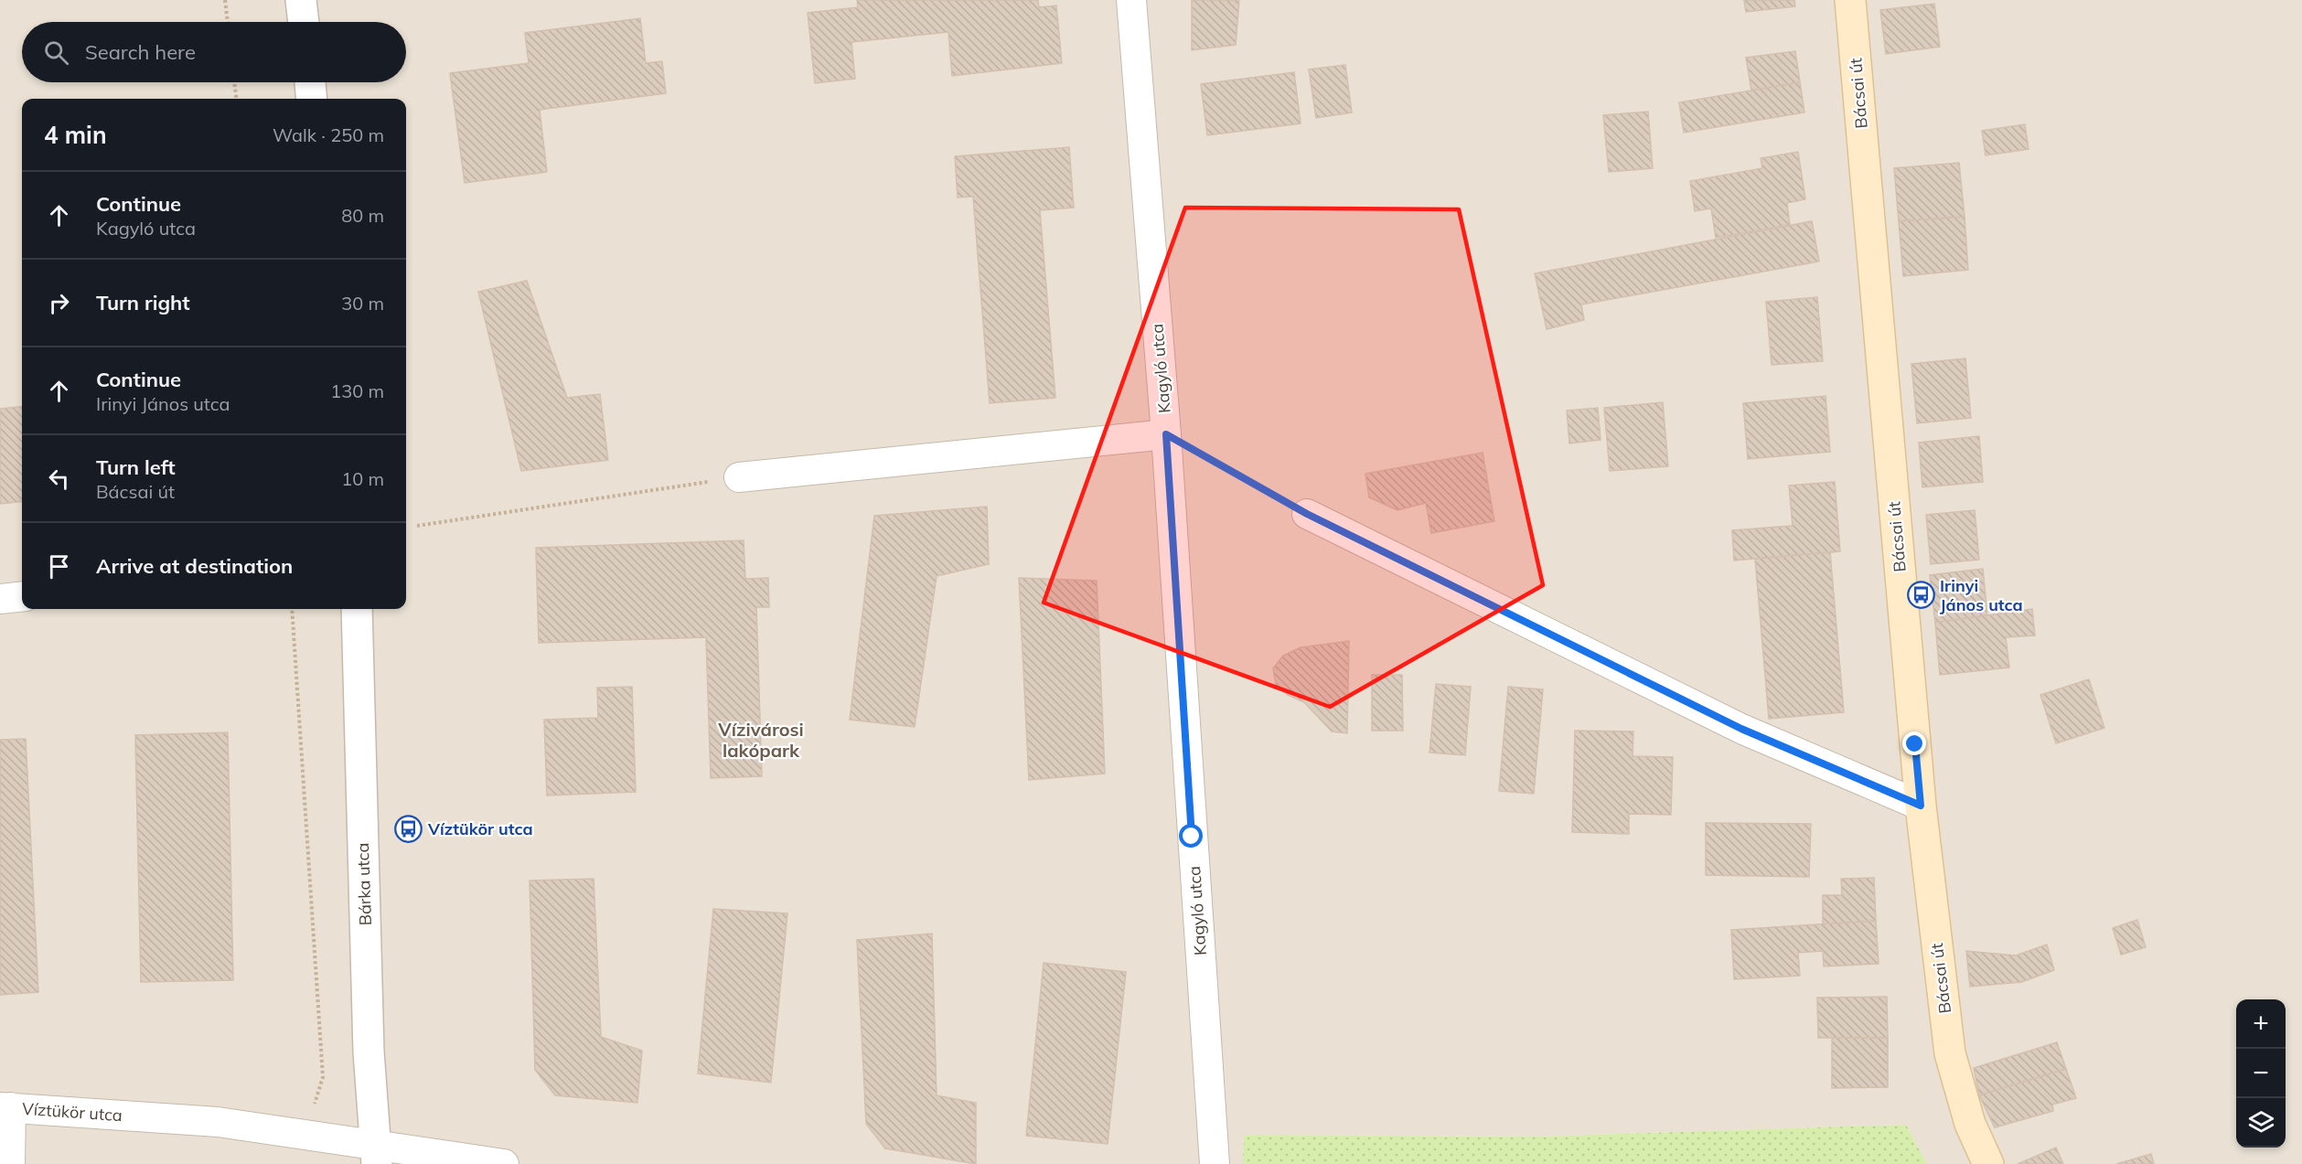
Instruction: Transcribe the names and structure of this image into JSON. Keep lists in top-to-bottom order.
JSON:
{
  "streets": {
    "main road": ["Bácsai út"],
    "street": ["Kagyló utca", "Bárka utca", "Víztükör utca"]
  },
  "crossings": [
    ["Bárka utca", "Víztükör utca"]
  ],
  "districts": ["Vízivárosi lakópark"],
  "places": {
    "bus stop": ["Irinyi János utca", "Víztükör utca"]
  },
  "page": {
    "search": "Search here",
    "heading": ["4 min", "Walk · 250 m"],
    "list": [
      ["Continue", "Kagyló utca", "80 m"],
      ["Turn right", "30 m"],
      ["Continue", "Irinyi János utca", "130 m"],
      ["Turn left", "Bácsai út", "10 m"],
      "Arrive at destination"
    ],
    "map_buttons": ["+", "−"]
  }
}
